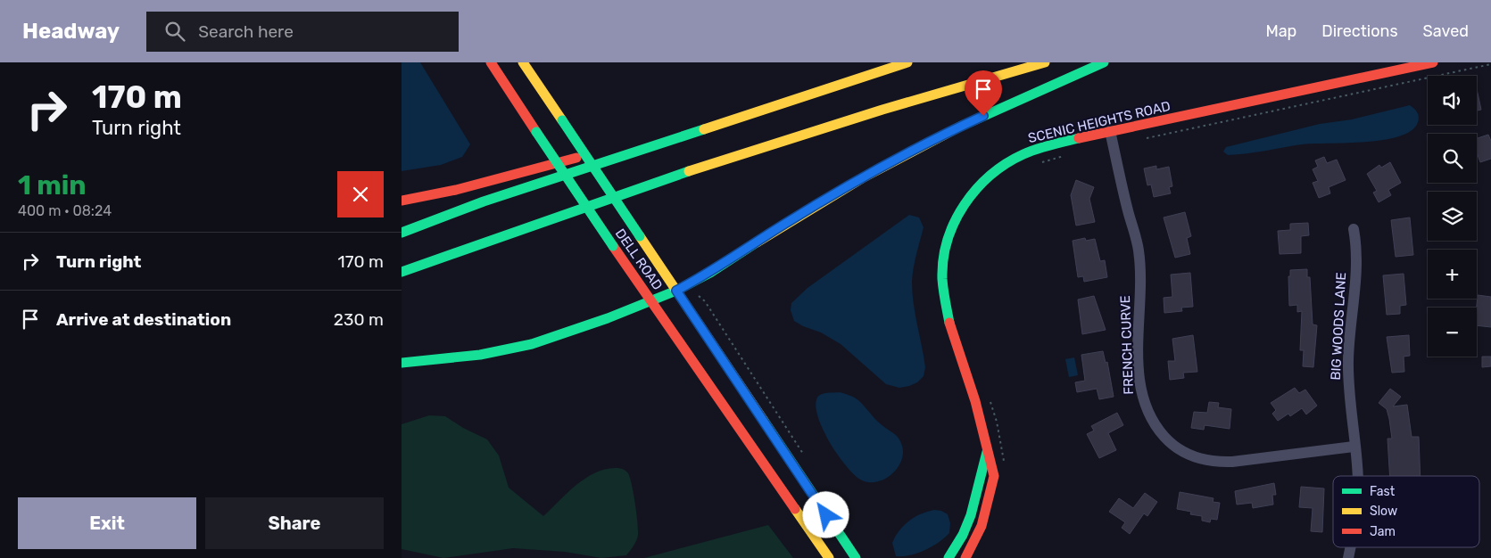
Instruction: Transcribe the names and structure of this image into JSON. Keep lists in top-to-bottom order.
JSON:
{
  "streets": {
    "main road": ["SCENIC HEIGHTS ROAD", "DELL ROAD"],
    "street": ["BIG WOODS LANE", "FRENCH CURVE"]
  },
  "crossings": [
    ["SCENIC HEIGHTS ROAD", "FRENCH CURVE"],
    ["BIG WOODS LANE", "FRENCH CURVE"]
  ],
  "legend": ["Fast", "Slow", "Jam"],
  "page": {
    "header": "Headway",
    "search": "Search here",
    "nav": ["Map", "Directions", "Saved"],
    "turn": ["170 m", "Turn right"],
    "map_buttons": ["+", "−"],
    "heading": ["1 min", "400 m · 08:24"],
    "list": [
      {
        "name": "Turn right",
        "value": "170 m"
      },
      {
        "name": "Arrive at destination",
        "value": "230 m"
      }
    ],
    "buttons": ["Exit", "Share"]
  }
}
